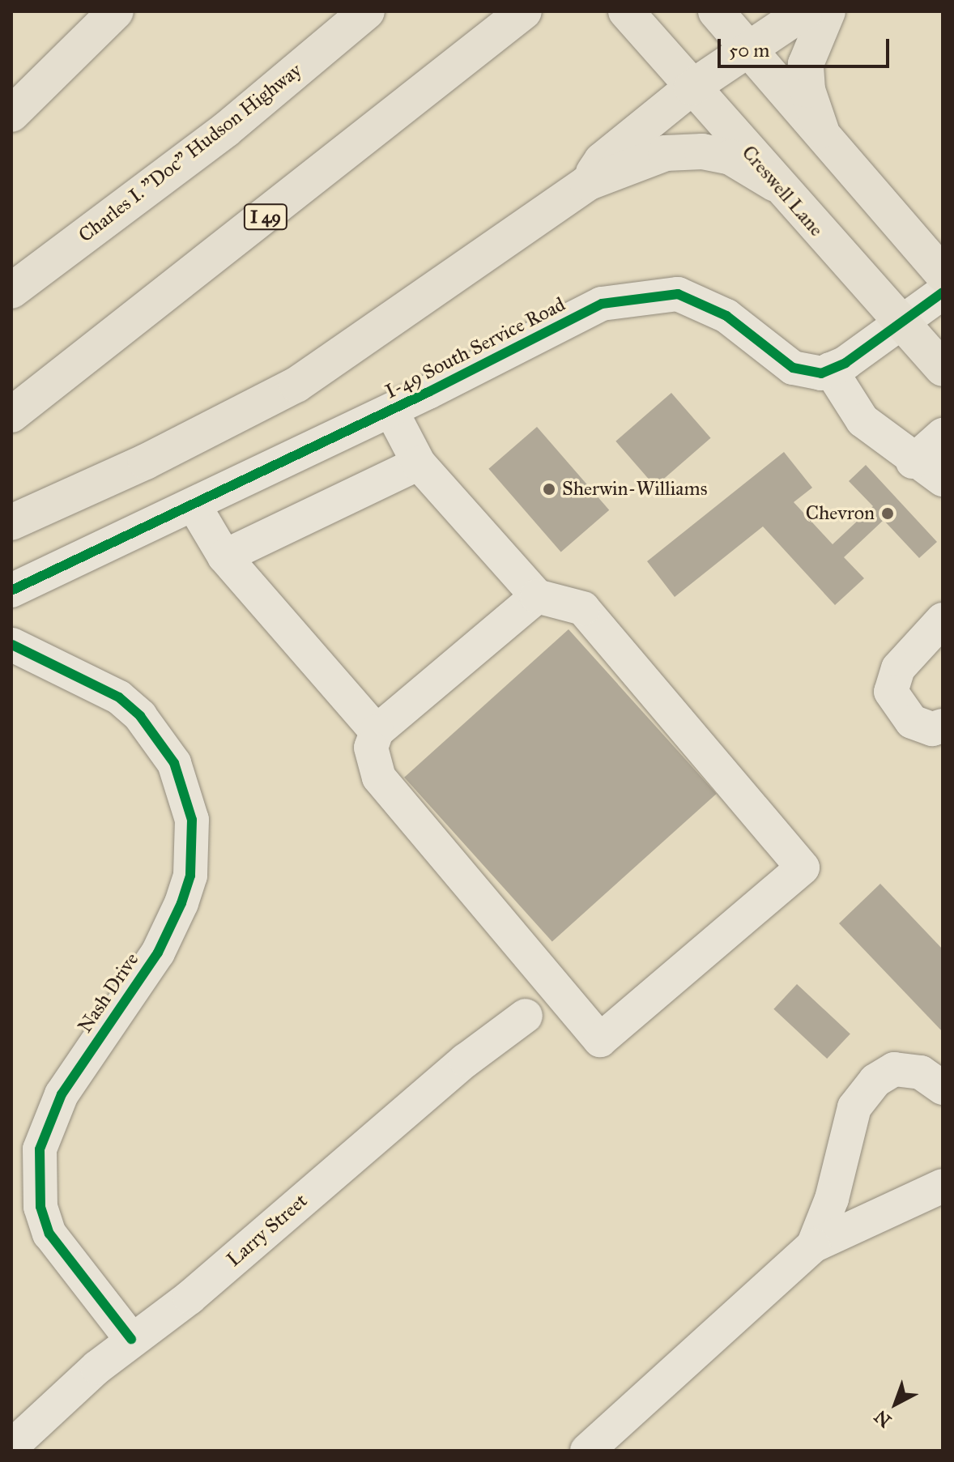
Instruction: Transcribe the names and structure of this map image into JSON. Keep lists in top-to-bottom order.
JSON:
{
  "streets": {
    "main road": ["Charles I. \"Doc\" Hudson Highway", "Creswell Lane", "I 49"],
    "street": ["I-49 South Service Road", "Nash Drive", "Larry Street"]
  },
  "crossings": [
    ["Nash Drive", "Larry Street"]
  ],
  "places": ["Sherwin-Williams", "Chevron"],
  "scale_bar": "50 m",
  "north": "bottom left"
}
